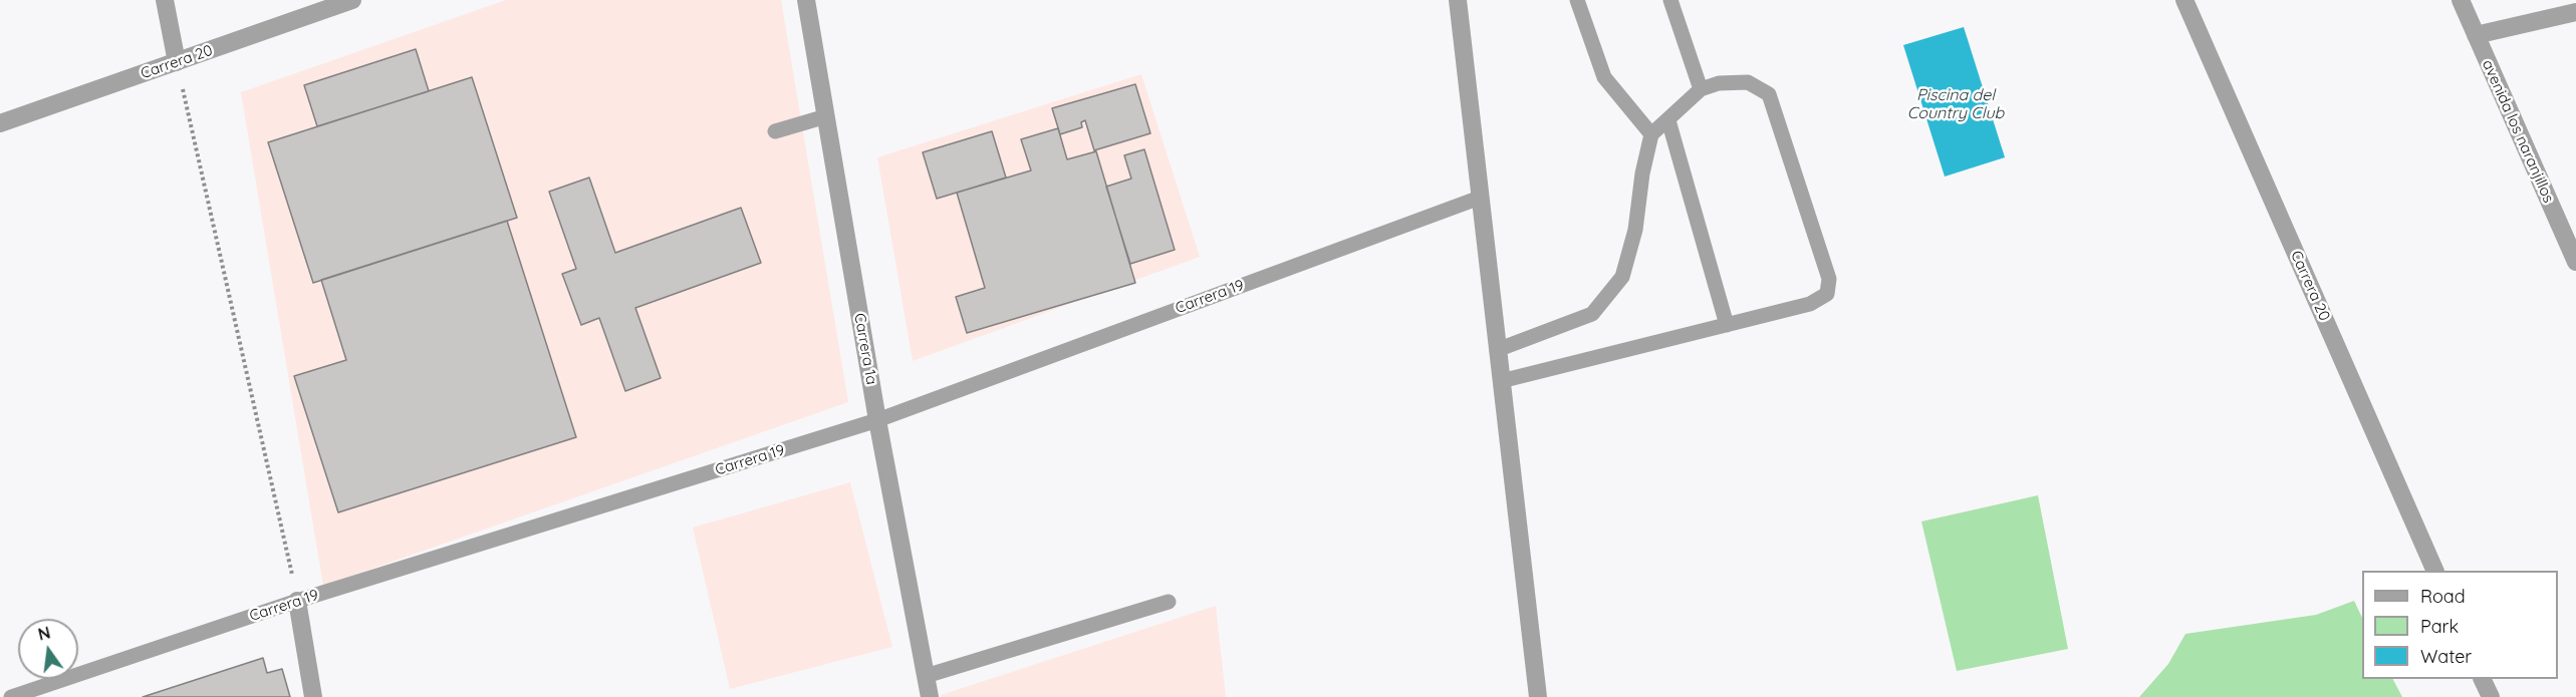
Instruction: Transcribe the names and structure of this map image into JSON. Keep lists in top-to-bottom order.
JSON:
{
  "streets": {
    "street": ["Carrera 20", "avenida los naranjillos", "Carrera 1a"],
    "lane": ["Carrera 19"]
  },
  "crossings": [
    ["Carrera 19", "Carrera 1a"]
  ],
  "water": ["Piscina del Country Club"],
  "legend": ["Road", "Park", "Water"],
  "north": "top"
}
